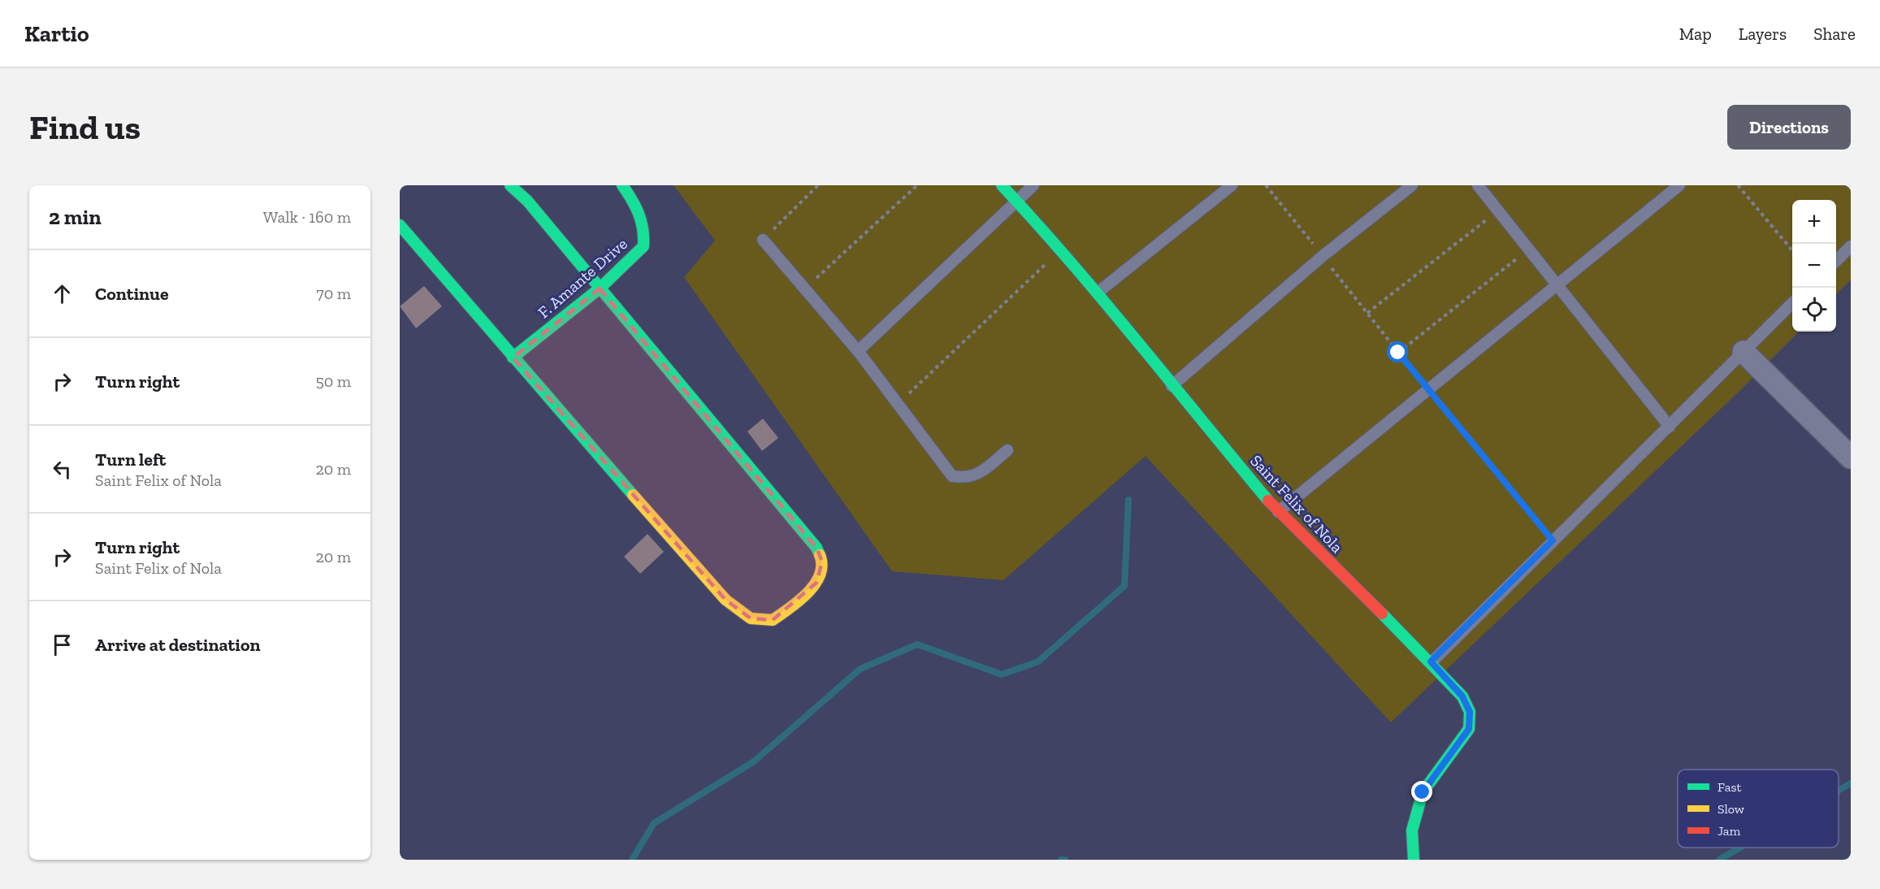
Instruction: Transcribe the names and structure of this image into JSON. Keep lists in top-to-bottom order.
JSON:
{
  "streets": {
    "street": ["F. Amante Drive", "Saint Felix of Nola"]
  },
  "legend": ["Fast", "Slow", "Jam"],
  "page": {
    "header": "Kartio",
    "nav": ["Map", "Layers", "Share"],
    "buttons": "Directions",
    "title": "Find us",
    "heading": ["2 min", "Walk · 160 m"],
    "map_buttons": ["+", "−"],
    "list": [
      ["Continue", "70 m"],
      ["Turn right", "50 m"],
      ["Turn left", "Saint Felix of Nola", "20 m"],
      ["Turn right", "Saint Felix of Nola", "20 m"],
      "Arrive at destination"
    ]
  }
}
